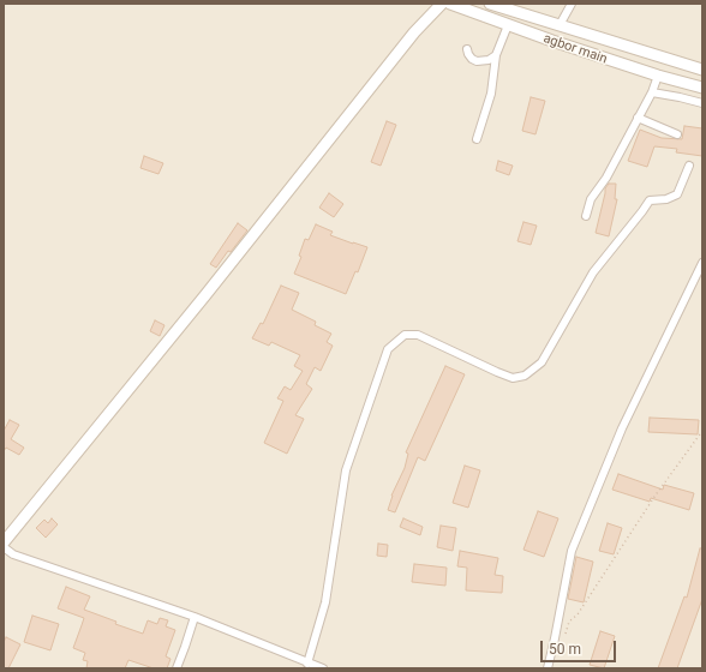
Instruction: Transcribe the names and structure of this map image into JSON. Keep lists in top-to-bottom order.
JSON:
{
  "streets": {
    "street": ["agbor main"]
  },
  "scale_bar": "50 m"
}
